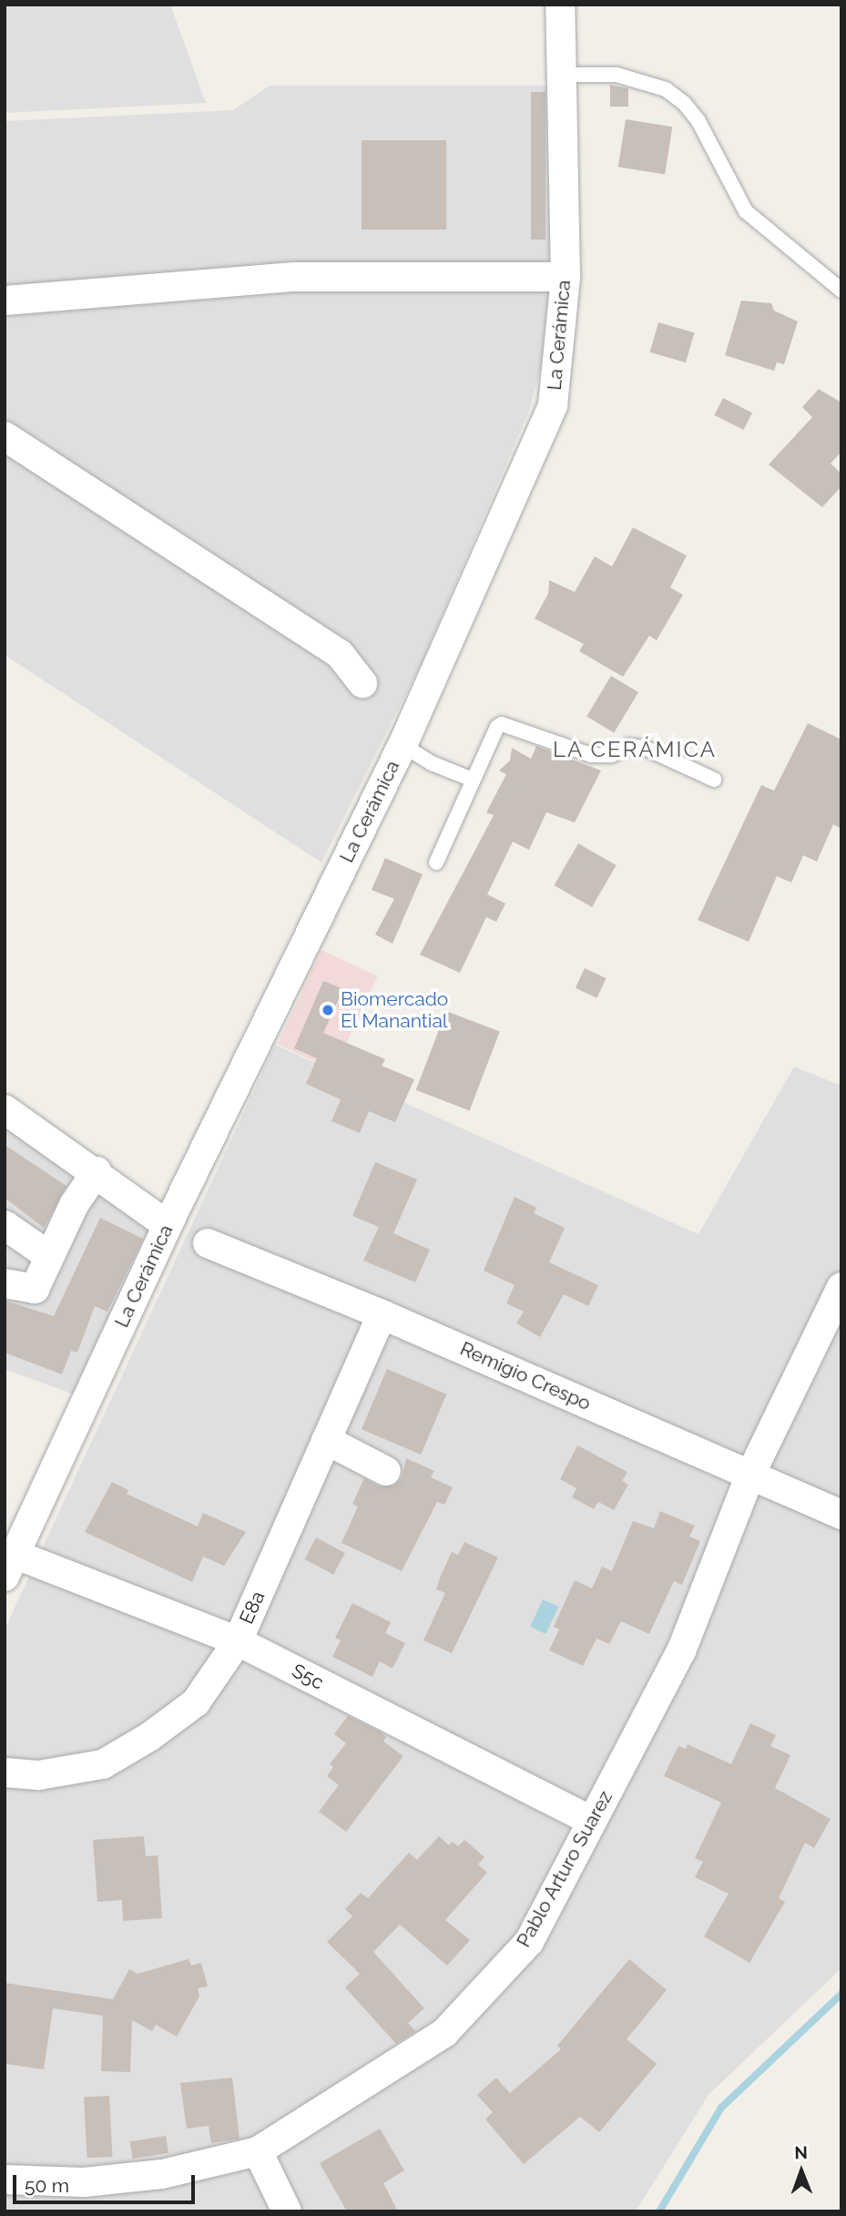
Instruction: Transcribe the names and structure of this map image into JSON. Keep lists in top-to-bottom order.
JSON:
{
  "streets": {
    "street": [
      "La Cerámica",
      "Remigio Crespo",
      "E8a",
      "S5c",
      "Pablo Arturo Suarez"
    ]
  },
  "crossings": [
    ["La Cerámica", "S5c"],
    ["Remigio Crespo", "E8a"],
    ["Remigio Crespo", "Pablo Arturo Suarez"],
    ["E8a", "S5c"],
    ["S5c", "Pablo Arturo Suarez"]
  ],
  "districts": ["LA CERÁMICA"],
  "places": ["Biomercado El Manantial"],
  "scale_bar": "50 m",
  "north": "top"
}
